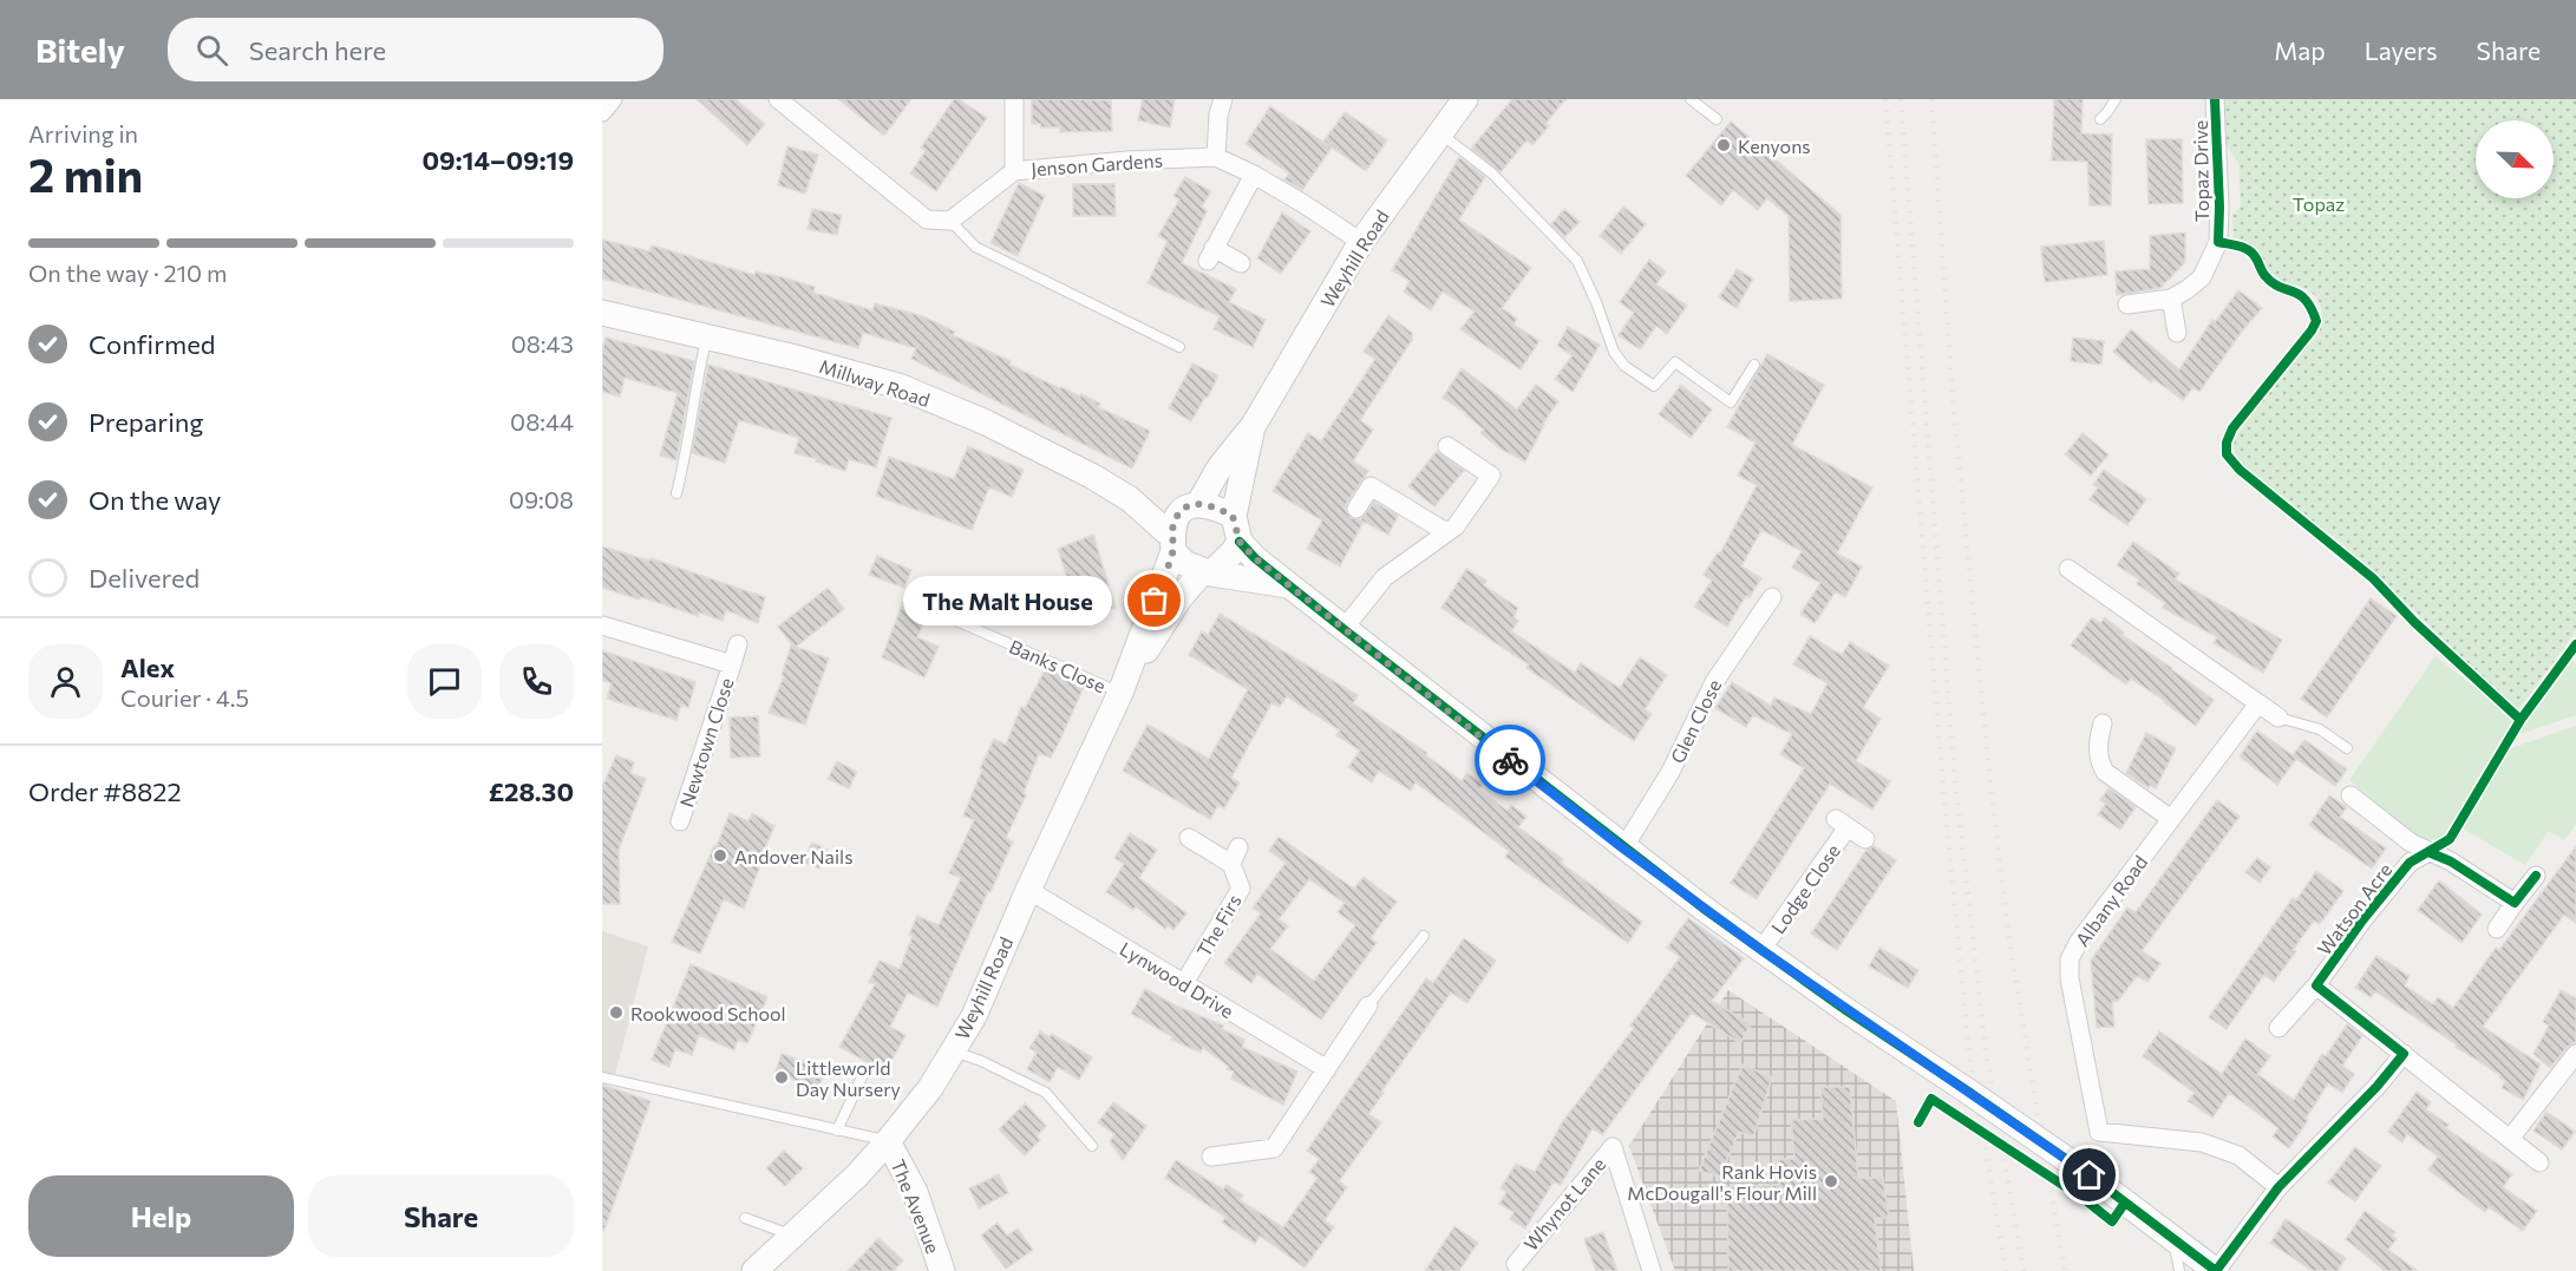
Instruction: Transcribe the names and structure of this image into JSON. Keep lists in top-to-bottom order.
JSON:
{
  "streets": {
    "street": [
      "Jenson Gardens",
      "Topaz Drive",
      "Weyhill Road",
      "Millway Road",
      "Glen Close",
      "Newtown Close",
      "Lodge Close",
      "Albany Road",
      "Watson Acre",
      "The Firs",
      "Lynwood Drive",
      "Whynot Lane",
      "The Avenue"
    ],
    "lane": ["Banks Close"]
  },
  "crossings": [
    ["Jenson Gardens", "Weyhill Road"],
    ["Weyhill Road", "Millway Road"],
    ["Weyhill Road", "Banks Close"],
    ["Weyhill Road", "Lynwood Drive"],
    ["Weyhill Road", "The Avenue"],
    ["The Firs", "Lynwood Drive"]
  ],
  "parks": ["Topaz"],
  "places": [
    "Kenyons",
    "The Malt House",
    "Andover Nails",
    "Rookwood School",
    "Littleworld Day Nursery",
    "Rank Hovis McDougall's Flour Mill"
  ],
  "north": "bottom right",
  "page": {
    "header": "Bitely",
    "search": "Search here",
    "nav": ["Map", "Layers", "Share"],
    "heading": ["2 min", "Arriving in", "09:14–09:19"],
    "panel": [
      "Alex",
      "Courier · 4.5",
      "Order #8822",
      "£28.30"
    ],
    "bar": "On the way · 210 m",
    "list": [
      ["Confirmed", "08:43"],
      ["Preparing", "08:44"],
      ["On the way", "09:08"],
      "Delivered"
    ],
    "bubble": "The Malt House",
    "buttons": ["Help", "Share"]
  }
}
